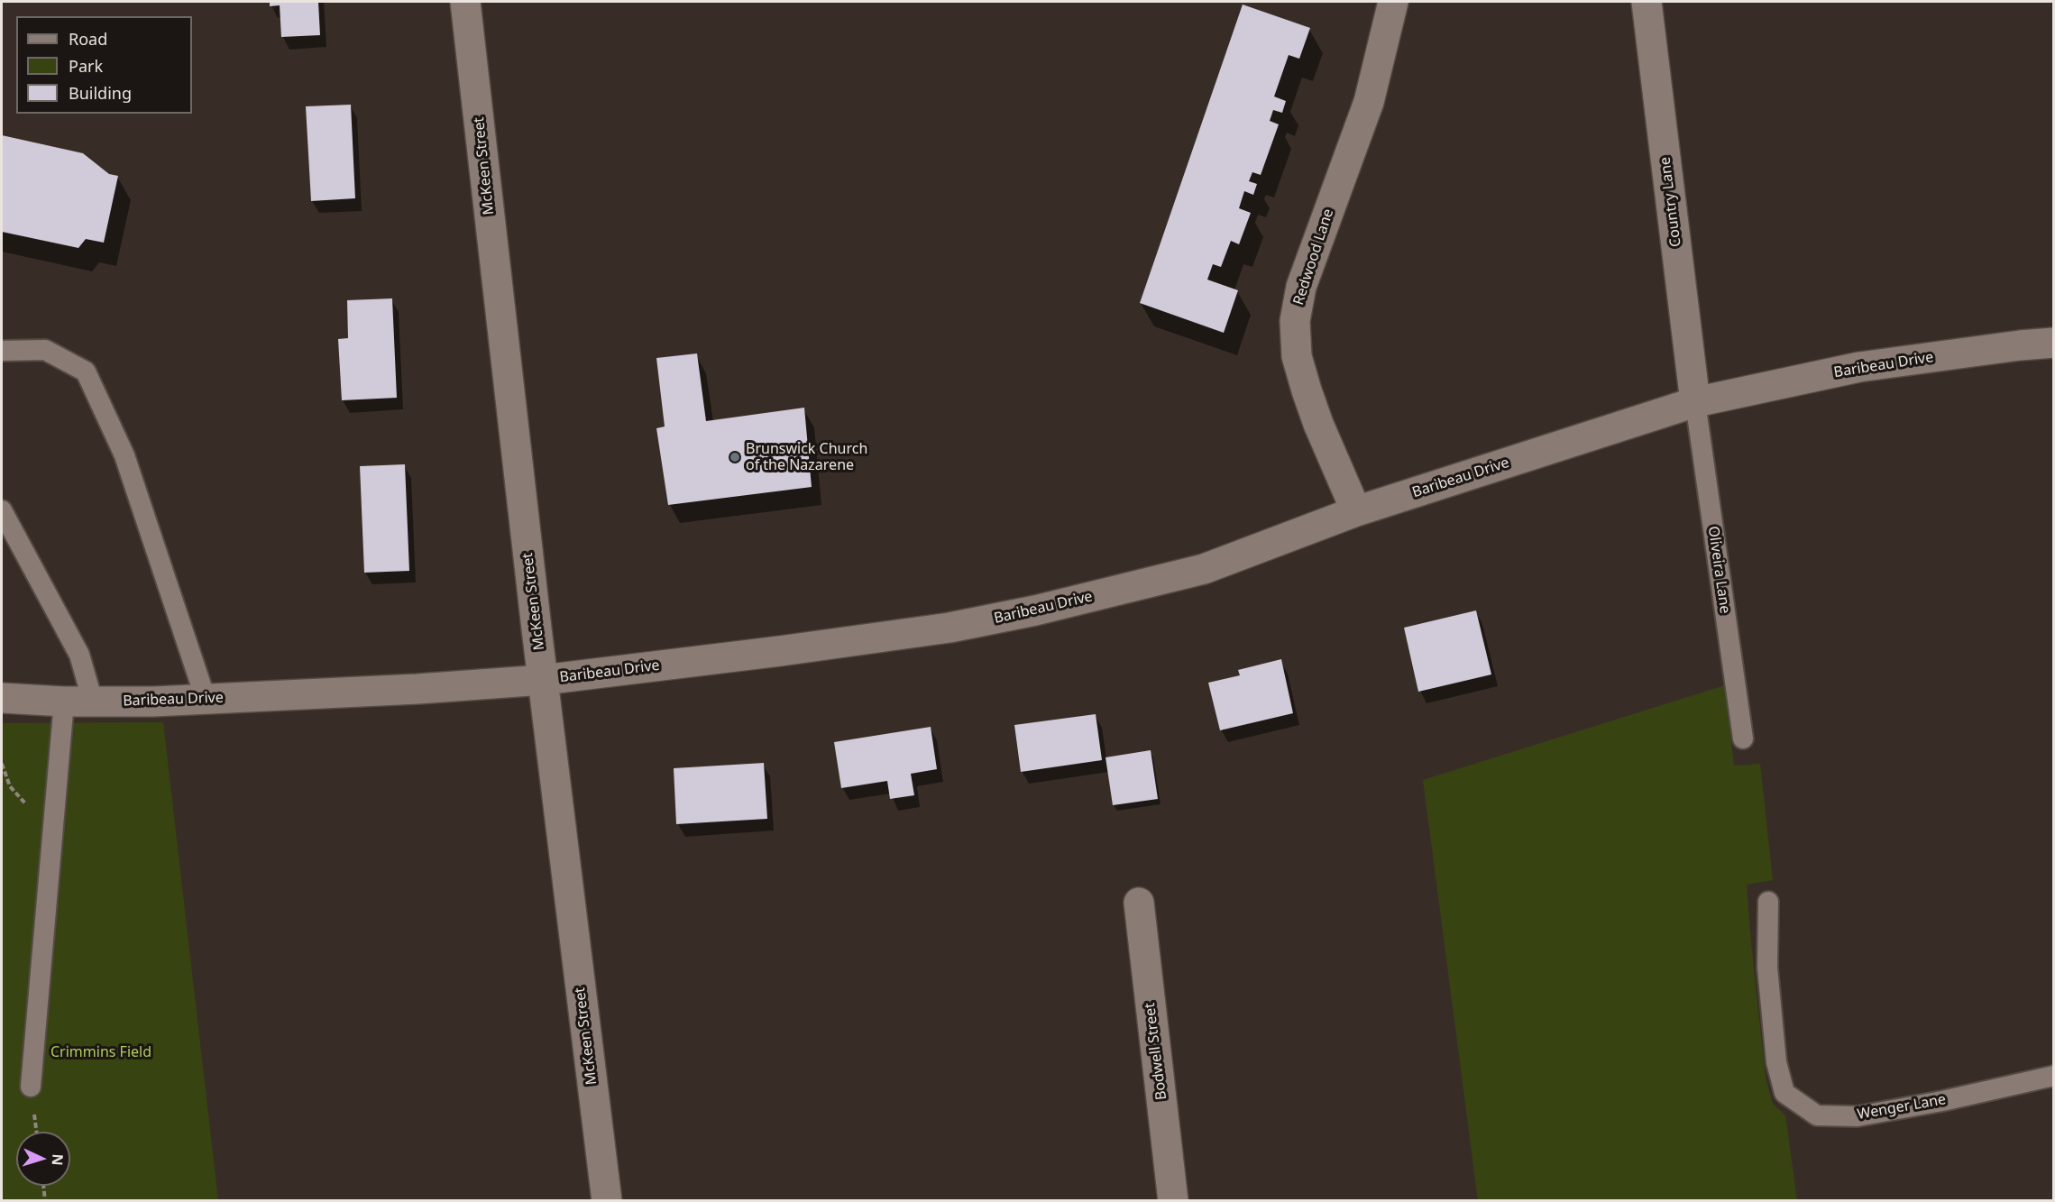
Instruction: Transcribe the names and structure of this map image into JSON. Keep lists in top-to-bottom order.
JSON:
{
  "streets": {
    "street": [
      "McKeen Street",
      "Country Lane",
      "Redwood Lane",
      "Baribeau Drive",
      "Bodwell Street"
    ],
    "lane": ["Oliveira Lane", "Wenger Lane"]
  },
  "crossings": [
    ["McKeen Street", "Baribeau Drive"],
    ["Country Lane", "Baribeau Drive"],
    ["Country Lane", "Oliveira Lane"],
    ["Redwood Lane", "Baribeau Drive"],
    ["Baribeau Drive", "Oliveira Lane"]
  ],
  "parks": ["Crimmins Field"],
  "places": ["Brunswick Church of the Nazarene"],
  "legend": ["Road", "Park", "Building"],
  "north": "right"
}
